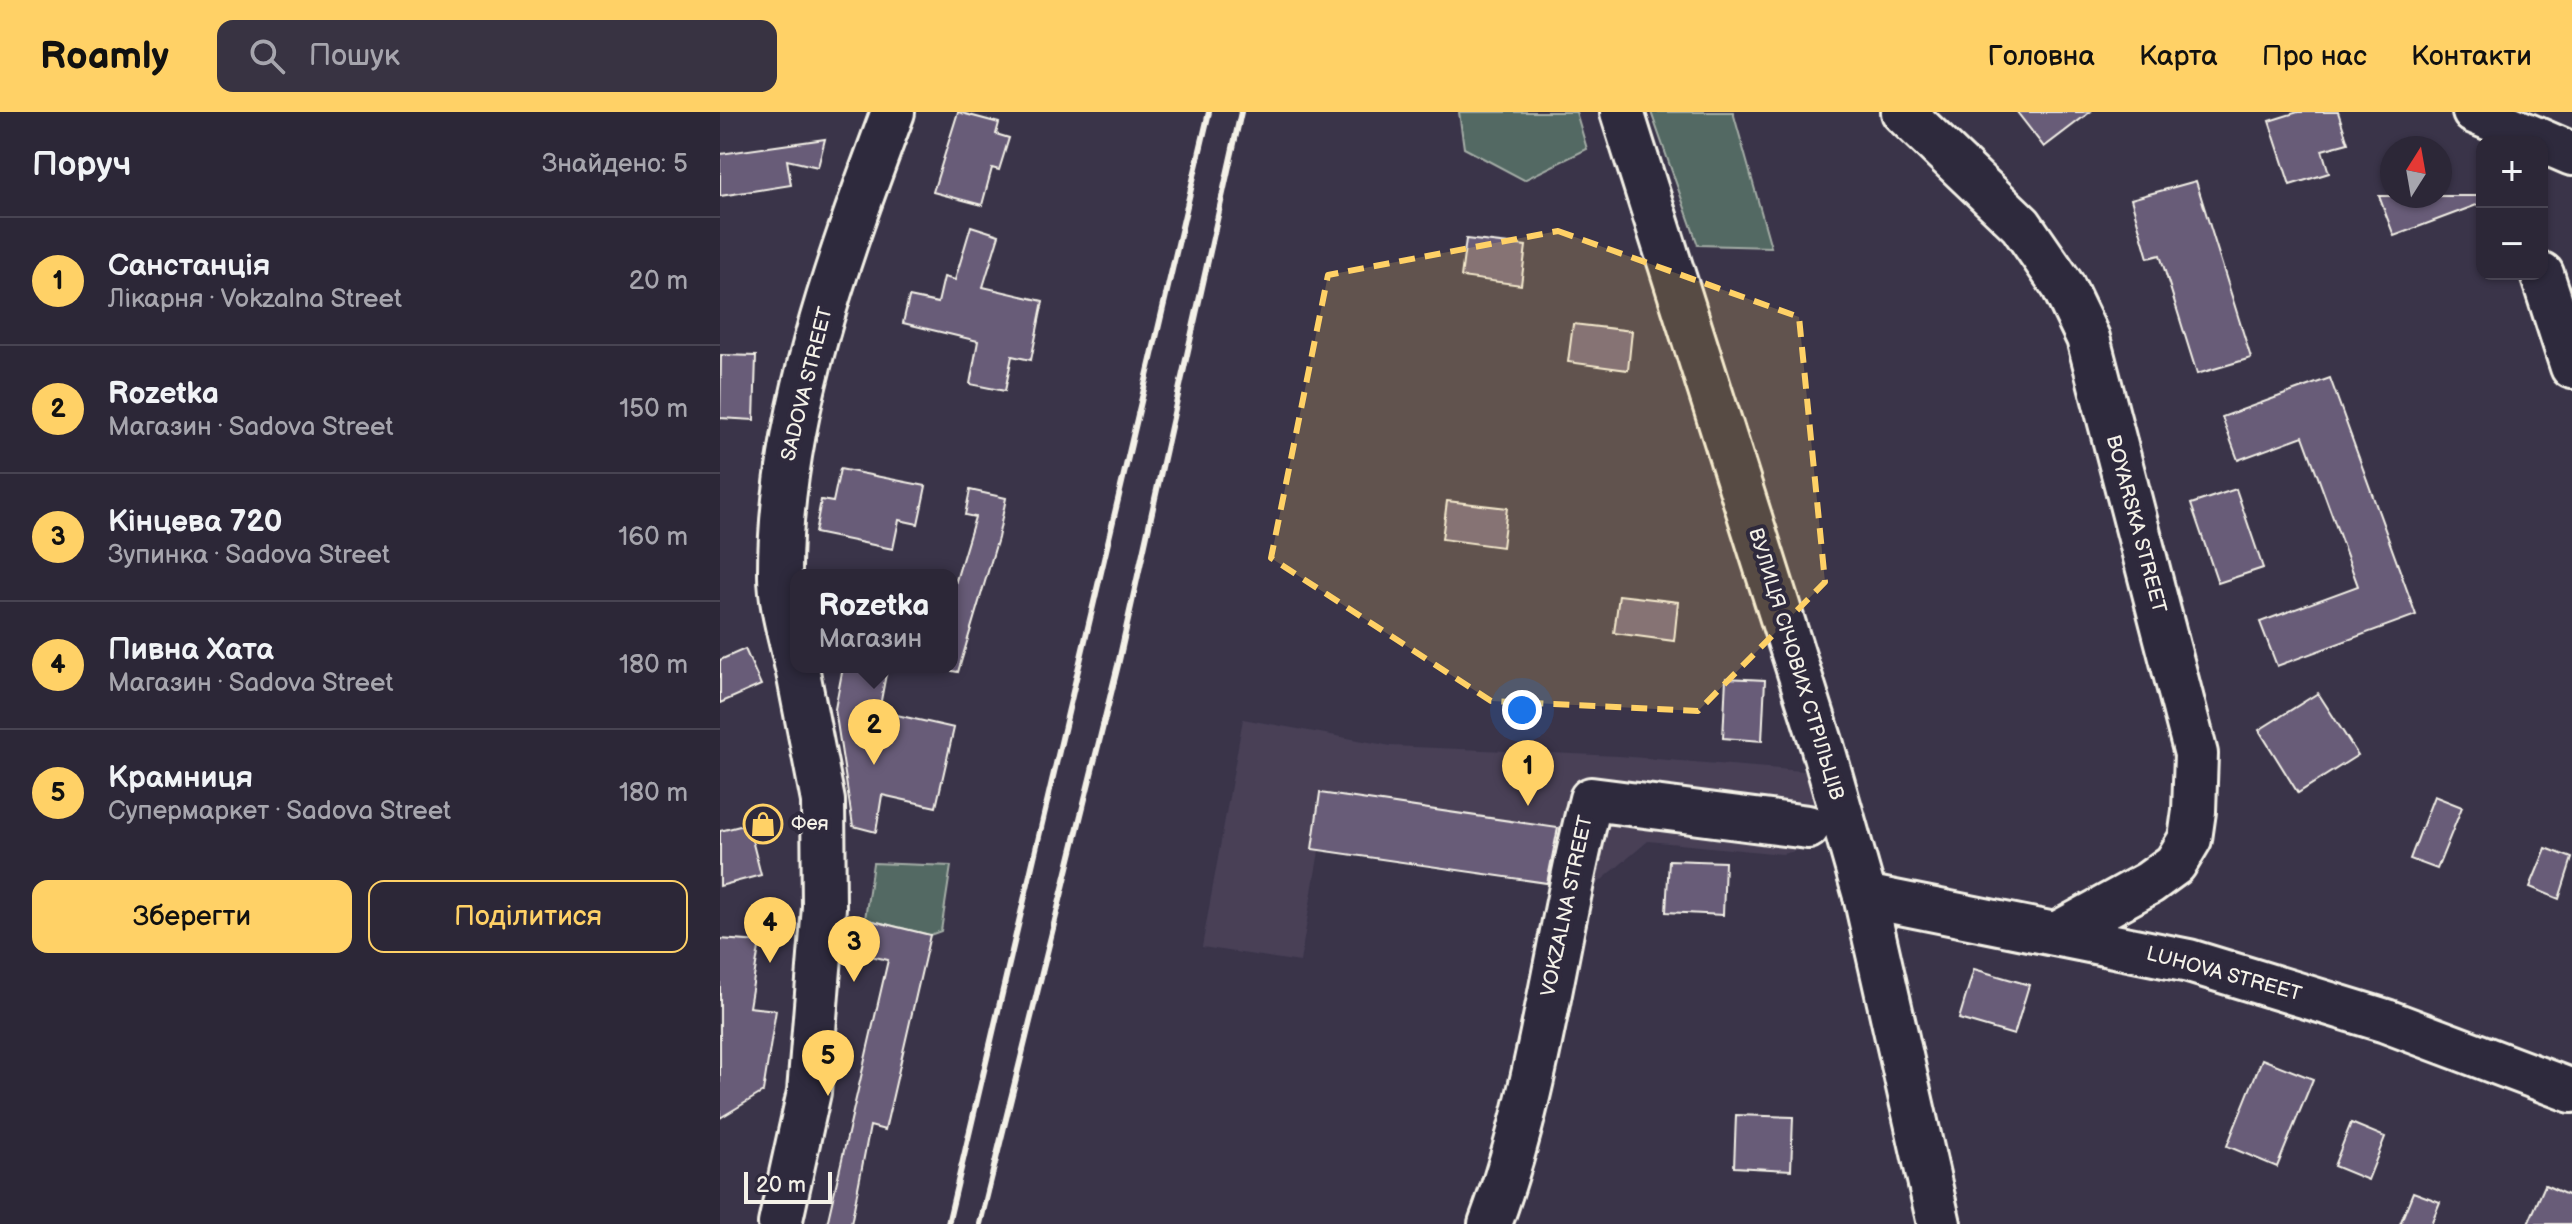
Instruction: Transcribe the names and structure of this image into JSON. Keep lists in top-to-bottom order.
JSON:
{
  "streets": {
    "street": [
      "SADOVA STREET",
      "BOYARSKA STREET",
      "ВУЛИЦЯ СІЧОВИХ СТРІЛЬЦІВ",
      "VOKZALNA STREET",
      "LUHOVA STREET"
    ]
  },
  "crossings": [
    ["BOYARSKA STREET", "LUHOVA STREET"],
    ["ВУЛИЦЯ СІЧОВИХ СТРІЛЬЦІВ", "LUHOVA STREET"]
  ],
  "places": {
    "shop": ["Фея"]
  },
  "scale_bar": "20 m",
  "north": "top",
  "page": {
    "header": "Roamly",
    "search": "Пошук",
    "nav": [
      "Головна",
      "Карта",
      "Про нас",
      "Контакти"
    ],
    "heading": ["Поруч", "Знайдено: 5"],
    "map_buttons": ["+", "−"],
    "list": [
      {
        "mark": "1",
        "name": "Санстанція",
        "note": "Лікарня · Vokzalna Street",
        "value": "20 m"
      },
      {
        "mark": "2",
        "name": "Rozetka",
        "note": "Магазин · Sadova Street",
        "value": "150 m"
      },
      {
        "mark": "3",
        "name": "Кінцева 720",
        "note": "Зупинка · Sadova Street",
        "value": "160 m"
      },
      {
        "mark": "4",
        "name": "Пивна Хата",
        "note": "Магазин · Sadova Street",
        "value": "180 m"
      },
      {
        "mark": "5",
        "name": "Крамниця",
        "note": "Супермаркет · Sadova Street",
        "value": "180 m"
      }
    ],
    "popup": ["Rozetka", "Магазин"],
    "pins": [
      "2",
      "1",
      "4",
      "3",
      "5"
    ],
    "buttons": ["Зберегти", "Поділитися"],
    "scale": "20 m"
  }
}
